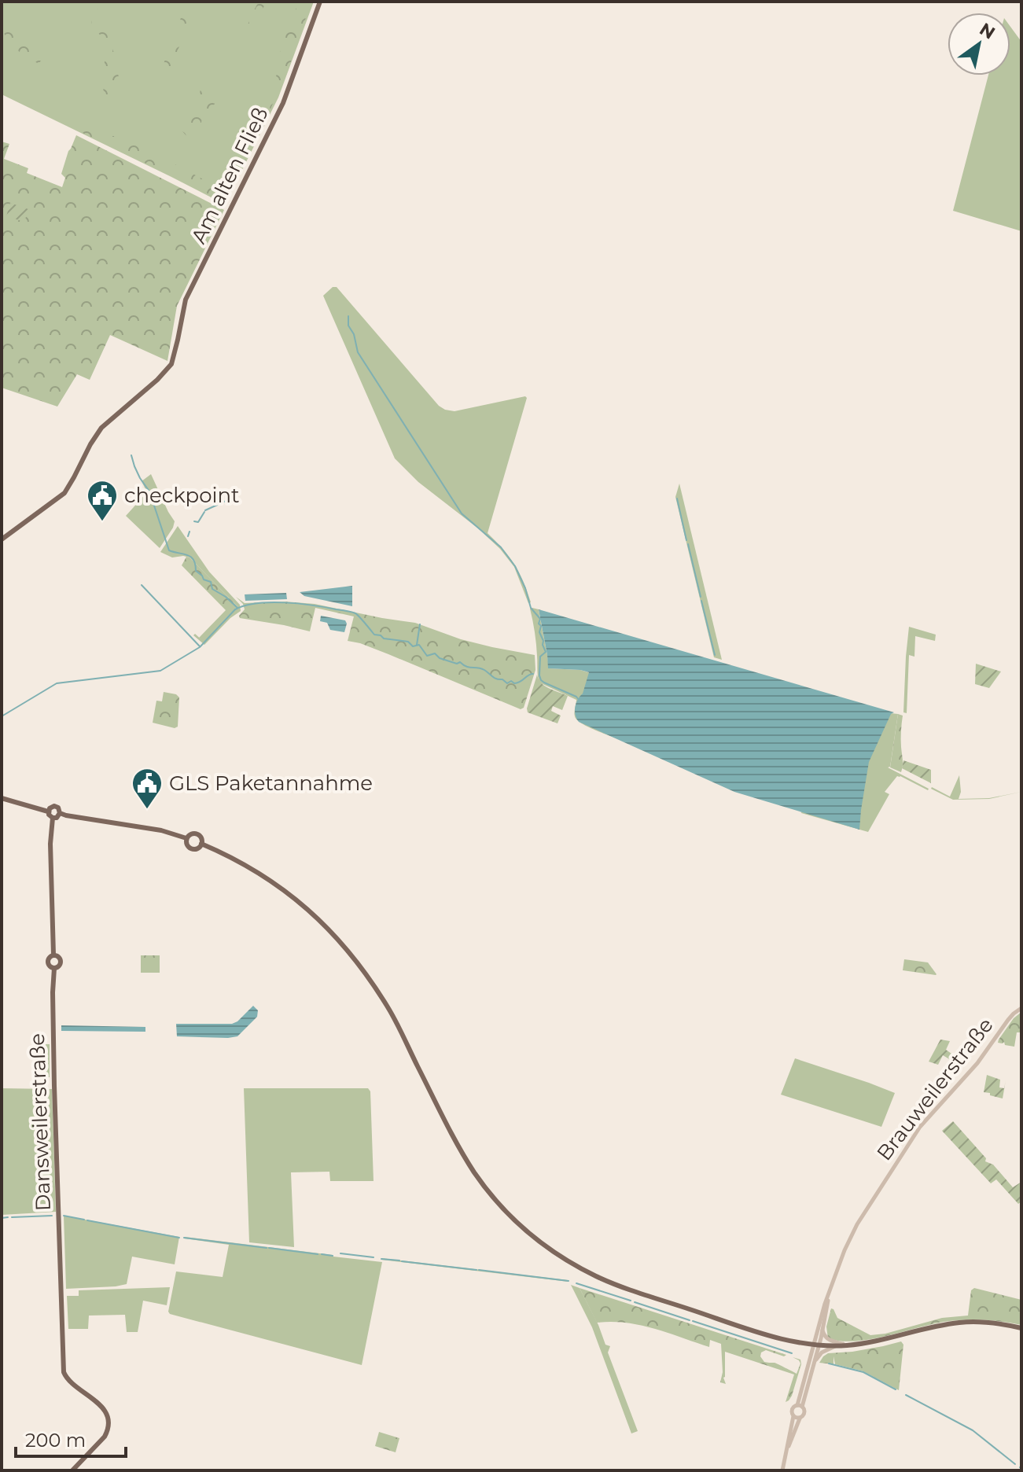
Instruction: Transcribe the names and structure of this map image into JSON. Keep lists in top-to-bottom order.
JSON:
{
  "streets": {
    "main road": ["Am alten Fließ", "Dansweilerstraße"],
    "street": ["Brauweilerstraße"]
  },
  "places": {
    "public building": ["checkpoint", "GLS Paketannahme"]
  },
  "scale_bar": "200 m",
  "north": "top right"
}
